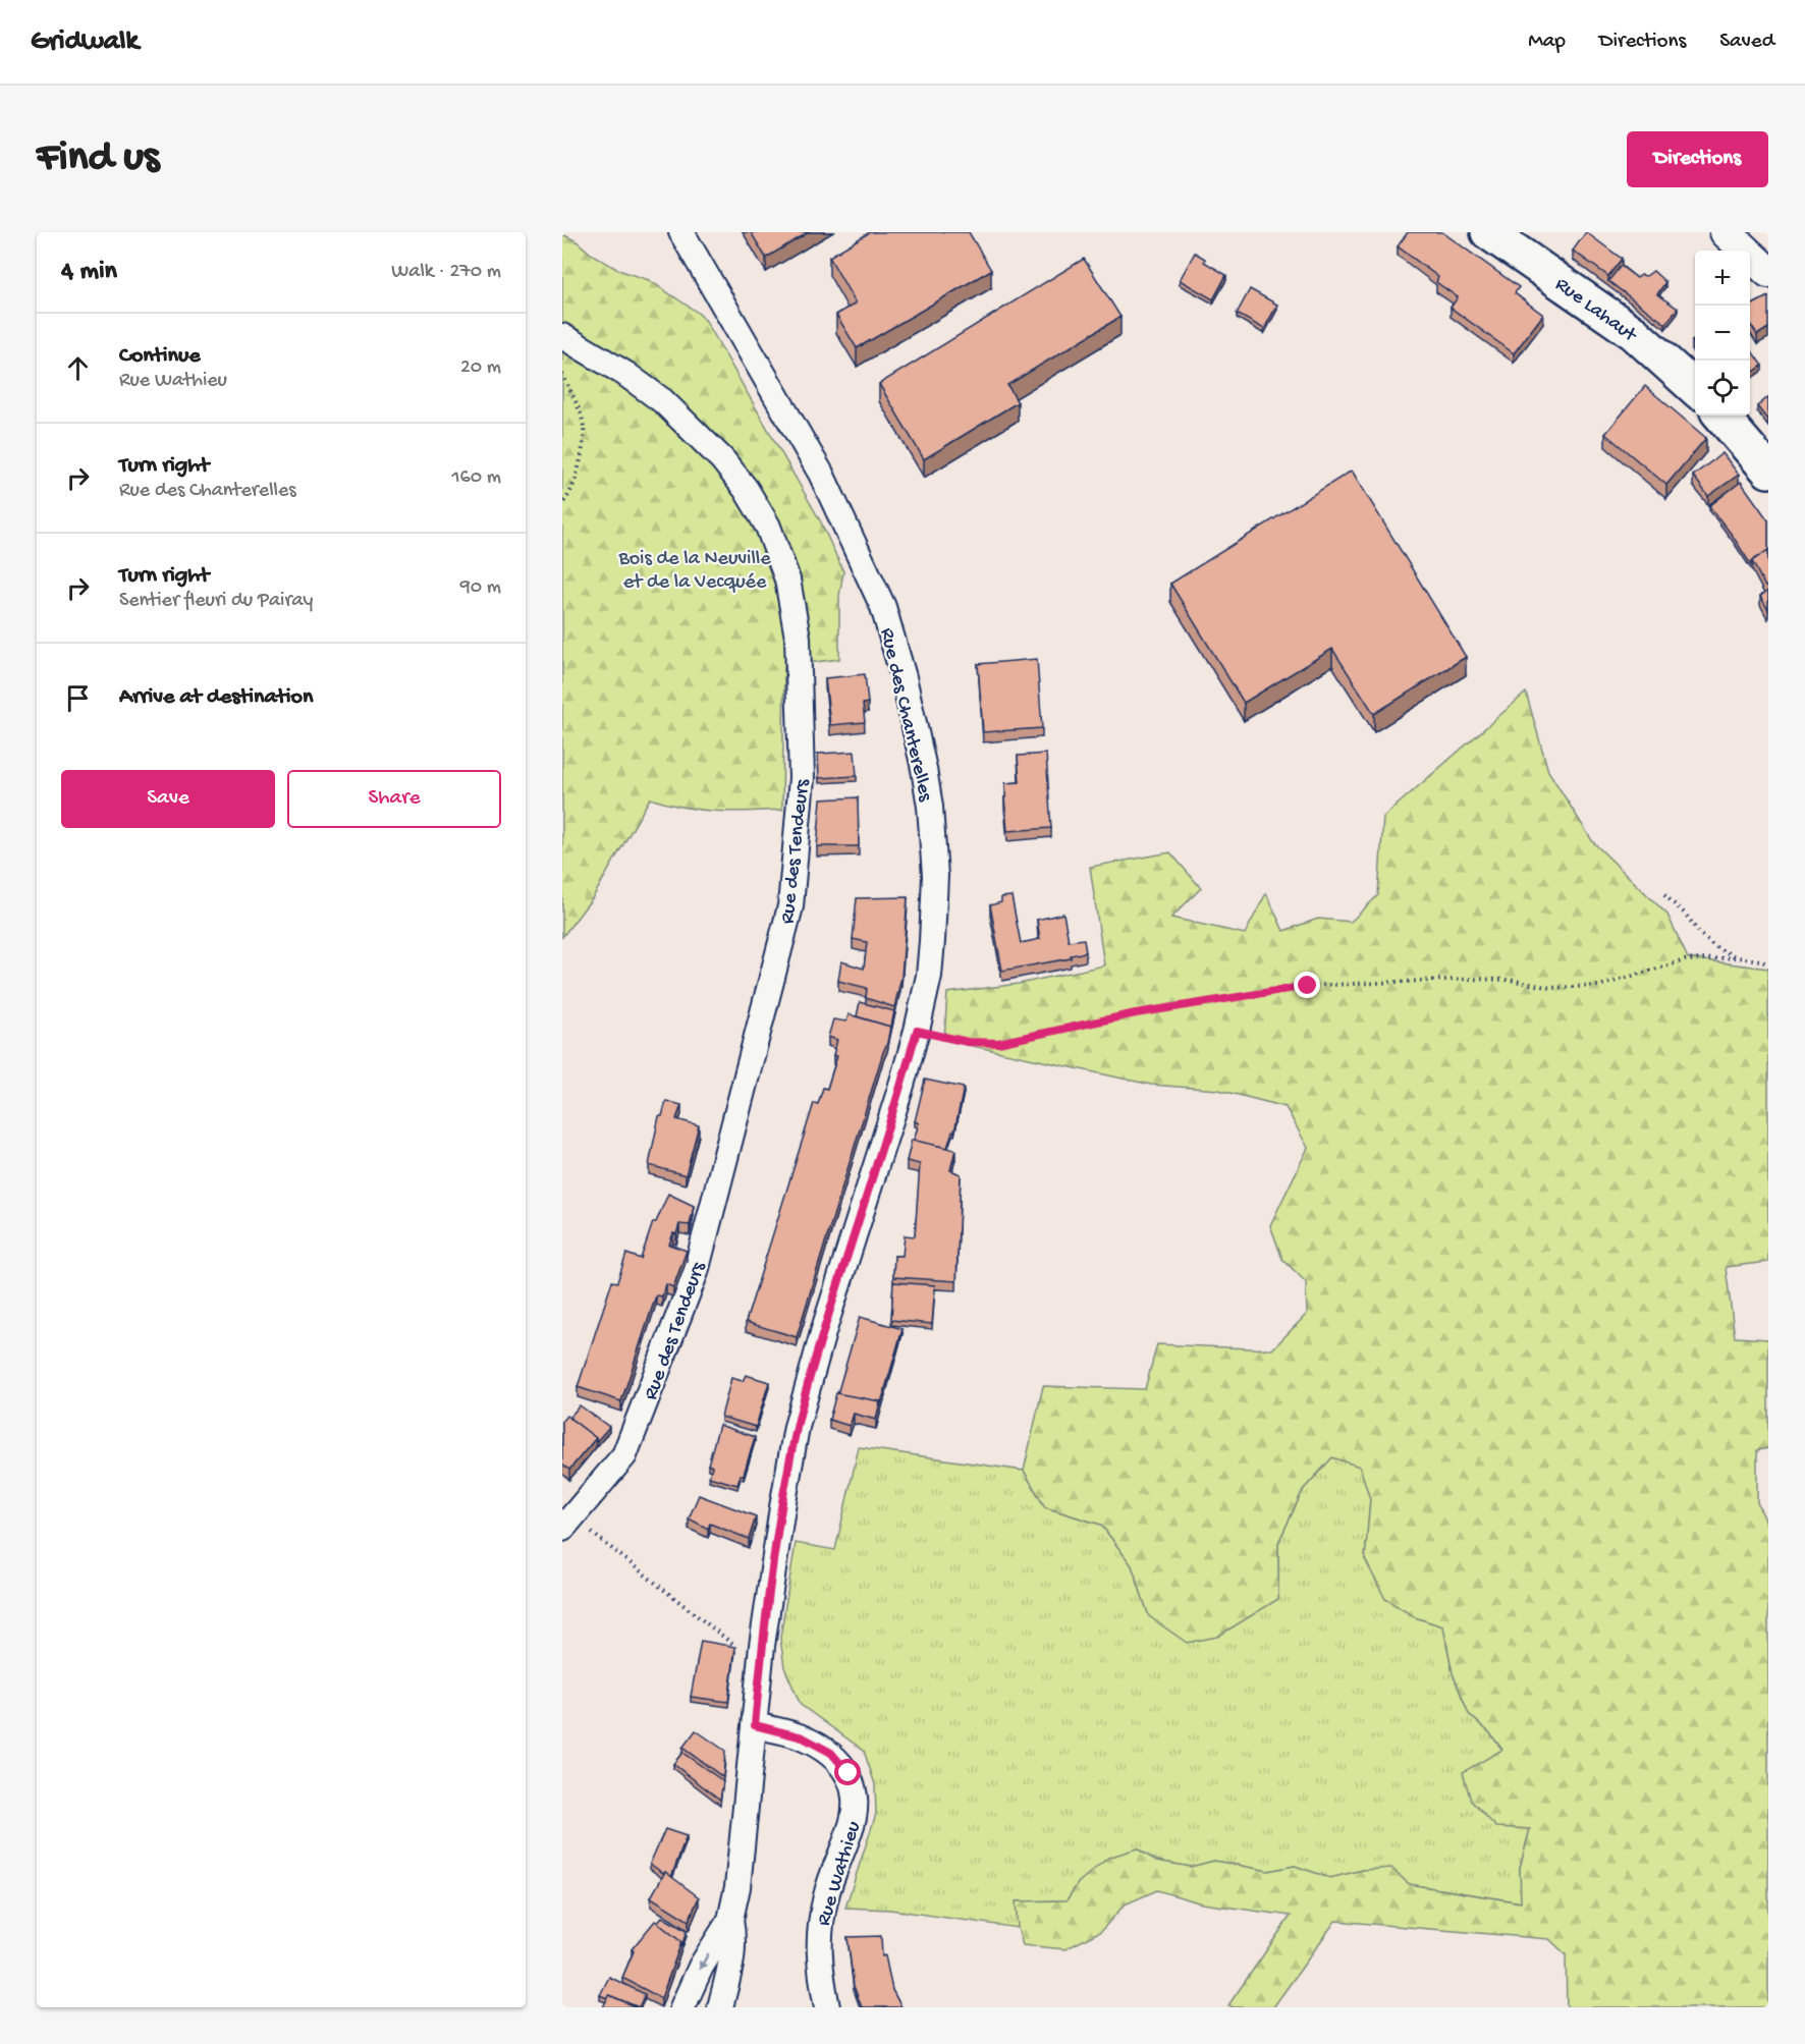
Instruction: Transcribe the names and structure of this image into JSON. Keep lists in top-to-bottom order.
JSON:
{
  "streets": {
    "main road": ["Rue Lahaut"],
    "street": ["Rue des Chanterelles", "Rue des Tendeurs", "Rue Wathieu"]
  },
  "crossings": [
    ["Rue des Chanterelles", "Rue Wathieu"]
  ],
  "parks": ["Bois de la Neuville et de la Vecquée"],
  "page": {
    "header": "Gridwalk",
    "nav": ["Map", "Directions", "Saved"],
    "buttons": [
      "Directions",
      ["Save", "Share"]
    ],
    "title": "Find us",
    "heading": ["4 min", "Walk · 270 m"],
    "map_buttons": ["+", "−"],
    "list": [
      ["Continue", "Rue Wathieu", "20 m"],
      ["Turn right", "Rue des Chanterelles", "160 m"],
      ["Turn right", "Sentier fleuri du Pairay", "90 m"],
      "Arrive at destination"
    ]
  }
}
